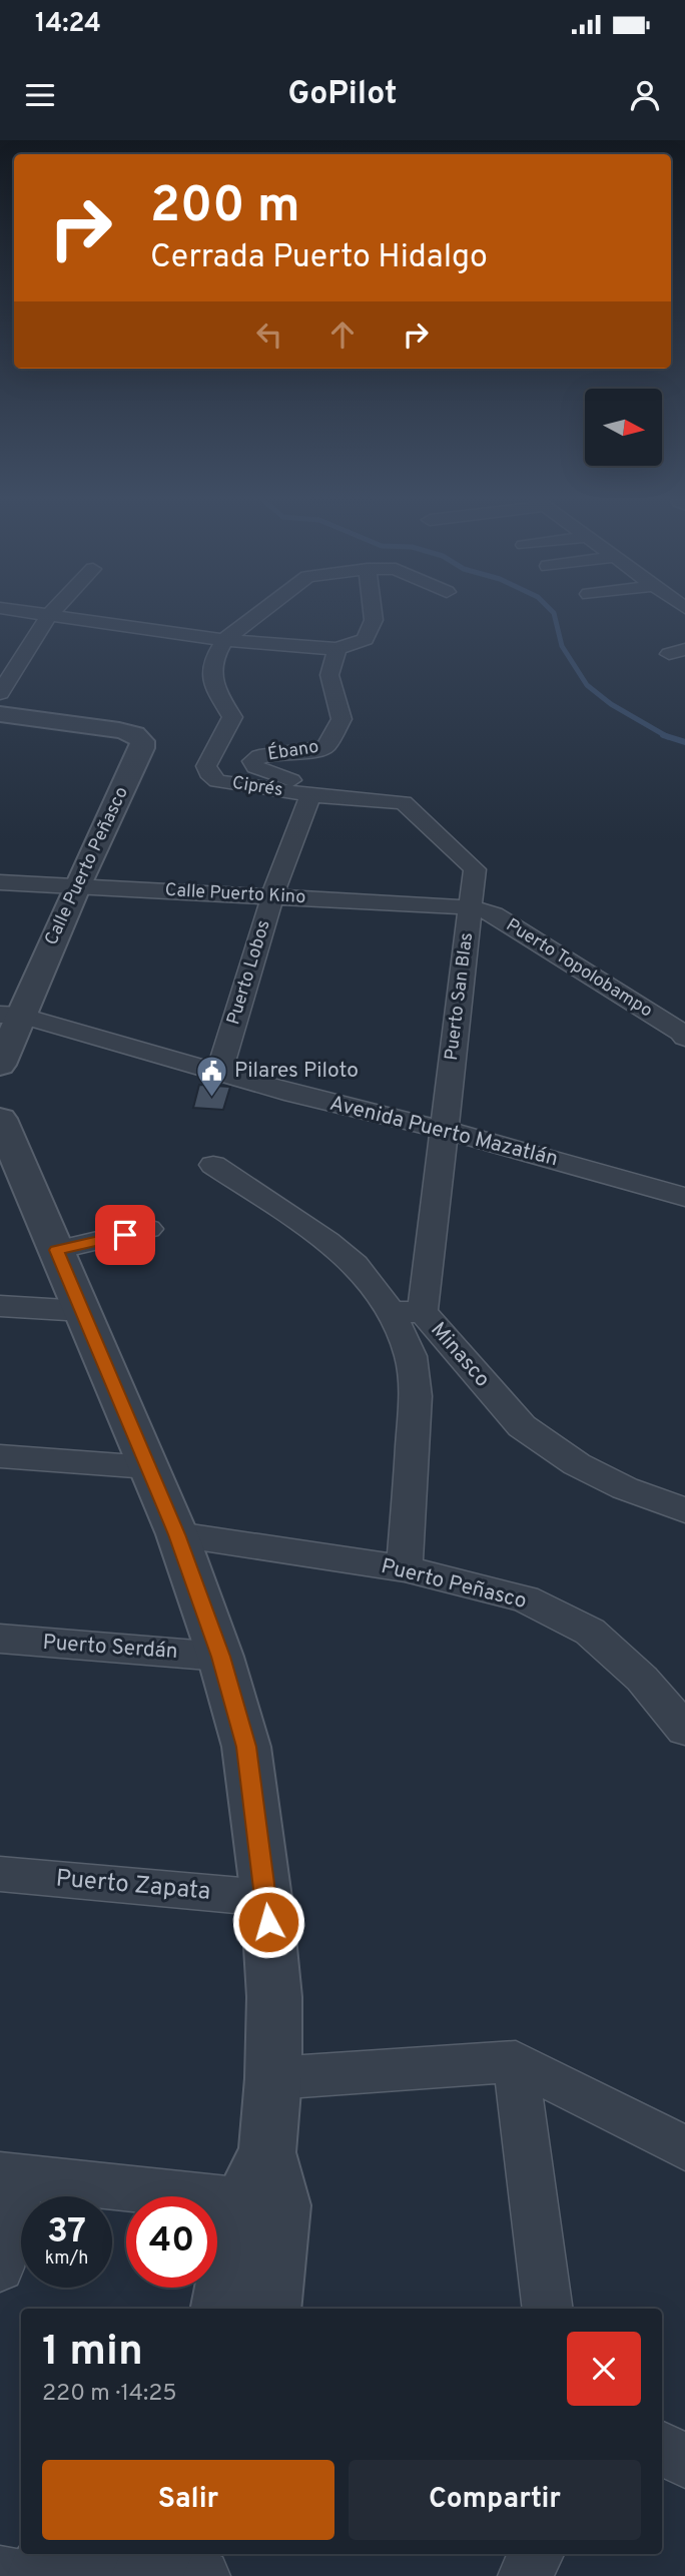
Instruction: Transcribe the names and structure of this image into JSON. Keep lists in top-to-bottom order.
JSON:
{
  "streets": {
    "street": [
      "Ébano",
      "Ciprés",
      "Calle Puerto Peñasco",
      "Calle Puerto Kino",
      "Puerto Topolobampo",
      "Puerto Lobos",
      "Puerto San Blas",
      "Avenida Puerto Mazatlán",
      "Minasco",
      "Puerto Peñasco",
      "Puerto Serdán",
      "Puerto Zapata"
    ]
  },
  "crossings": [
    ["Ébano", "Ciprés"],
    ["Ébano", "Puerto Lobos"],
    ["Ébano", "Puerto San Blas"],
    ["Ciprés", "Puerto Lobos"],
    ["Ciprés", "Puerto San Blas"],
    ["Calle Puerto Peñasco", "Calle Puerto Kino"],
    ["Calle Puerto Peñasco", "Avenida Puerto Mazatlán"],
    ["Calle Puerto Kino", "Puerto Topolobampo"],
    ["Calle Puerto Kino", "Puerto Lobos"],
    ["Calle Puerto Kino", "Puerto San Blas"],
    ["Puerto Topolobampo", "Puerto San Blas"],
    ["Puerto Lobos", "Puerto San Blas"],
    ["Puerto Lobos", "Avenida Puerto Mazatlán"],
    ["Puerto San Blas", "Avenida Puerto Mazatlán"],
    ["Puerto San Blas", "Minasco"]
  ],
  "places": {
    "public building": ["Pilares Piloto"]
  },
  "north": "right",
  "page": {
    "status": "14:24",
    "header": "GoPilot",
    "turn": ["200 m", "Cerrada Puerto Hidalgo"],
    "speed": "37 km/h",
    "limit": "40",
    "heading": ["1 min", "220 m · 14:25"],
    "buttons": ["Salir", "Compartir"]
  }
}
